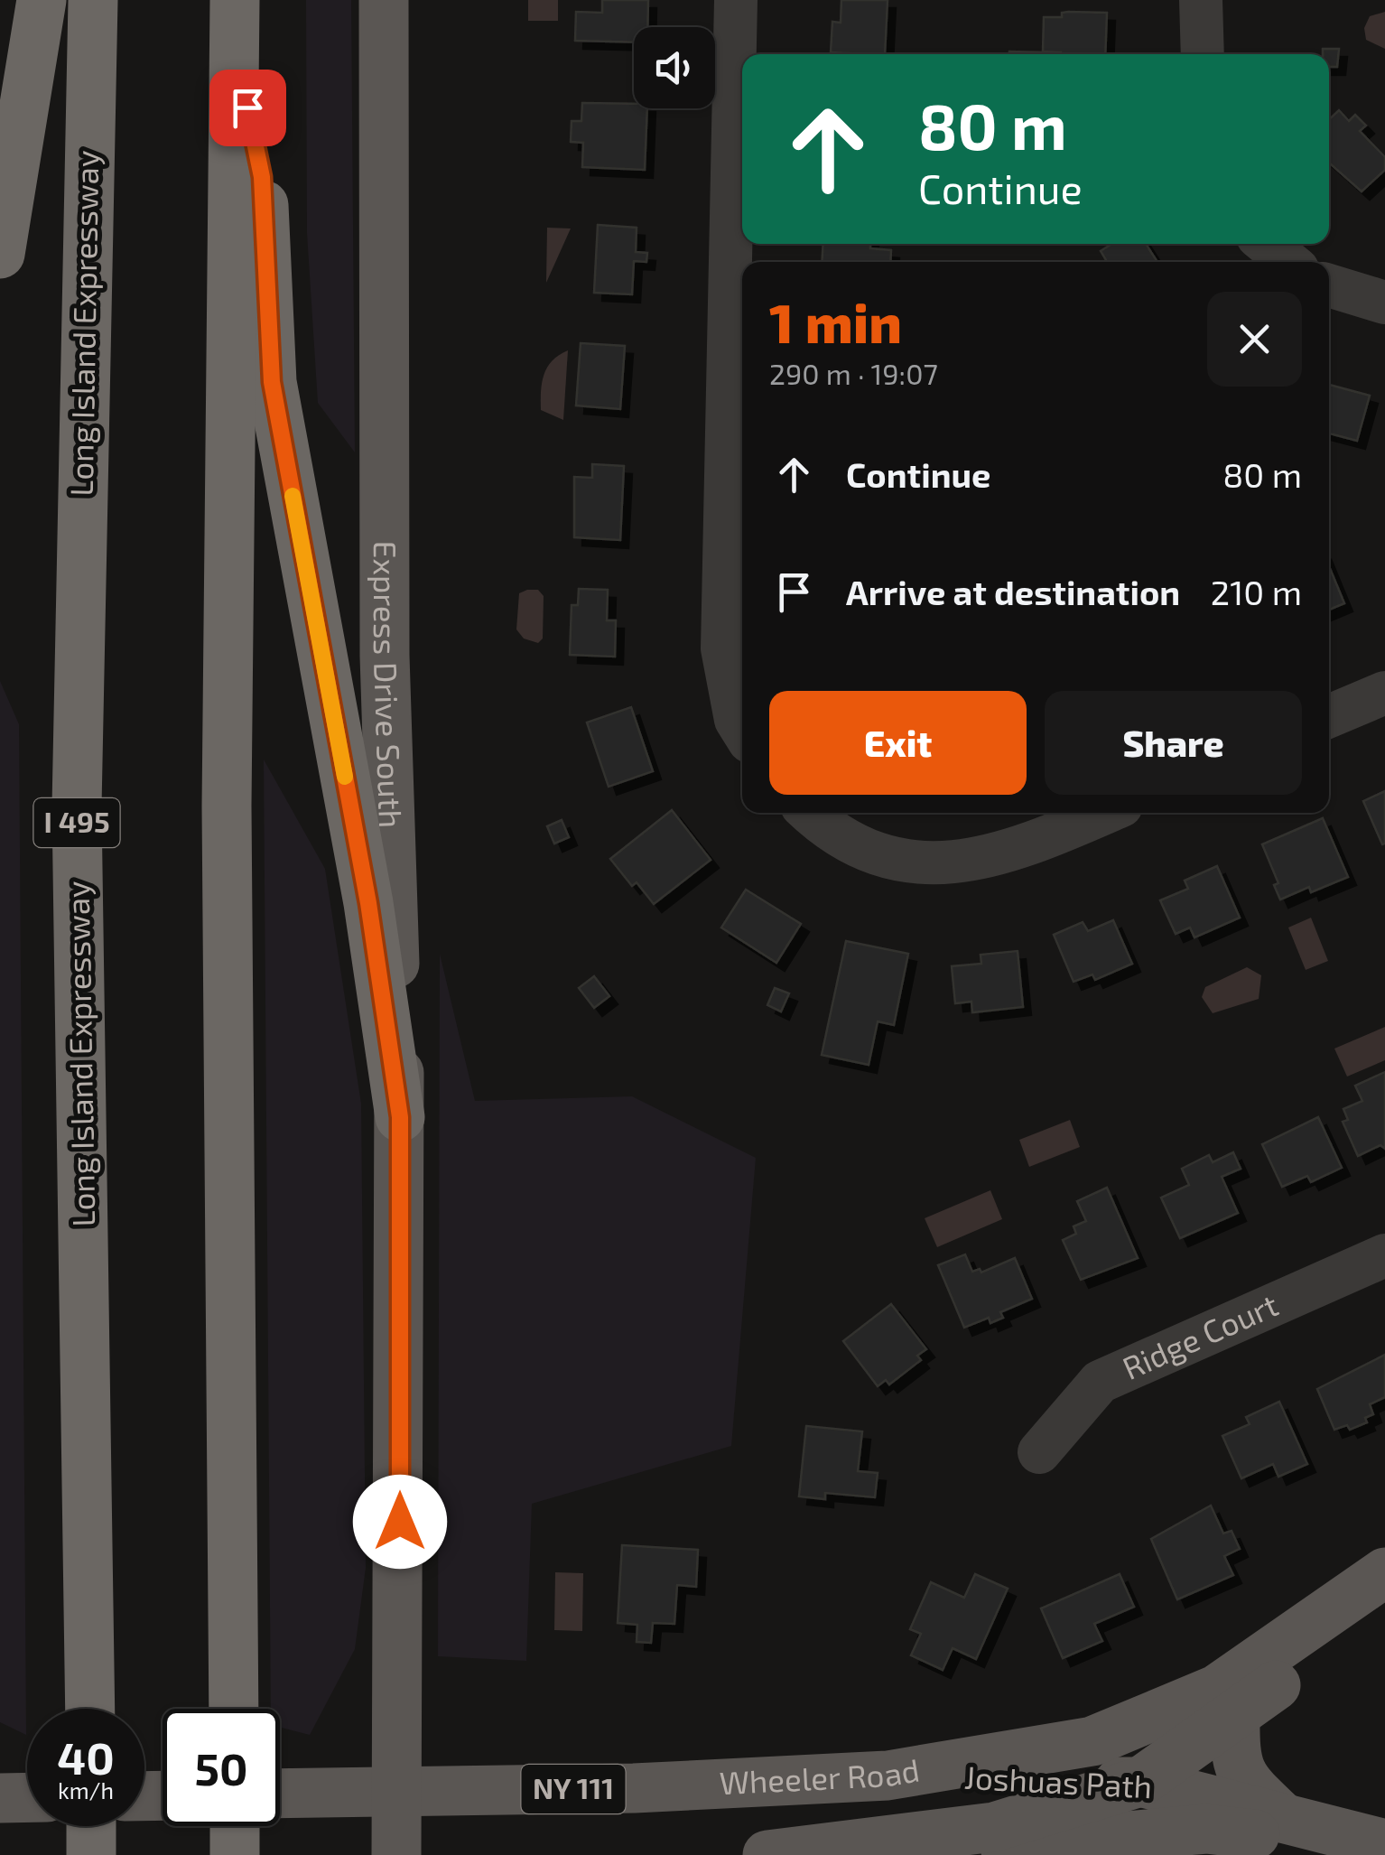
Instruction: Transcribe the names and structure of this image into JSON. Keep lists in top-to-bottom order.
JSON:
{
  "streets": {
    "highway": ["Long Island Expressway", "I 495"],
    "main road": [
      "Express Drive South",
      "Wheeler Road",
      "Joshuas Path",
      "NY 111"
    ],
    "street": ["Ridge Court"]
  },
  "crossings": [
    ["Express Drive South", "Wheeler Road"],
    ["Wheeler Road", "Joshuas Path"]
  ],
  "page": {
    "turn": ["80 m", "Continue"],
    "heading": ["1 min", "290 m · 19:07"],
    "list": [
      {
        "name": "Continue",
        "value": "80 m"
      },
      {
        "name": "Arrive at destination",
        "value": "210 m"
      }
    ],
    "buttons": ["Exit", "Share"],
    "speed": "40 km/h",
    "limit": "50"
  }
}
